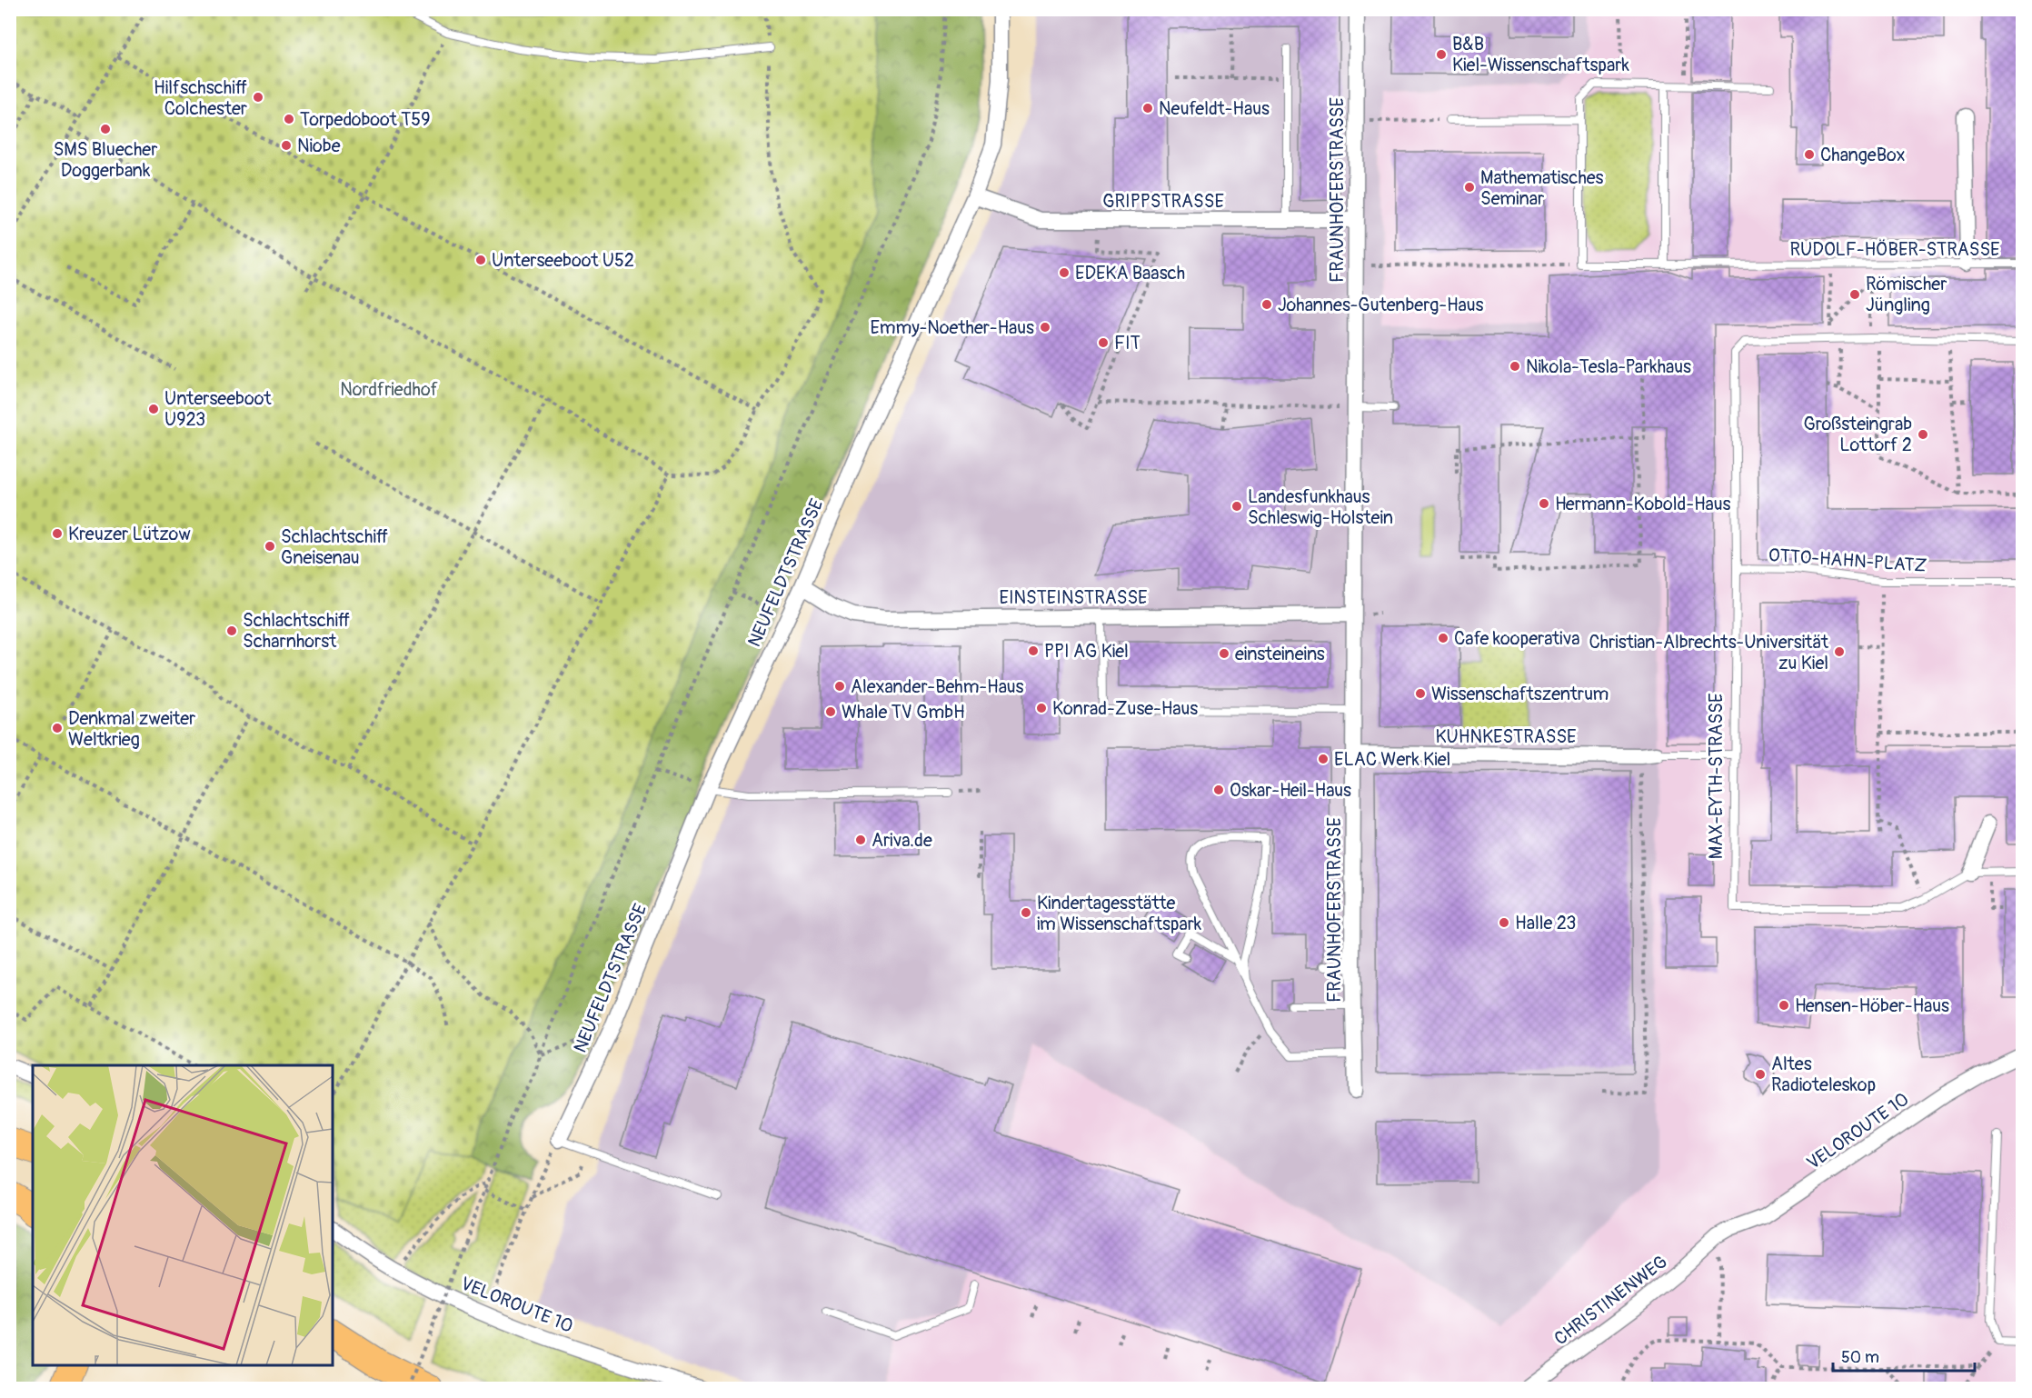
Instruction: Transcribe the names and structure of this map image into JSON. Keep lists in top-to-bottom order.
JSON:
{
  "streets": {
    "street": [
      "FRAUNHOFERSTRASSE",
      "GRIPPSTRASSE",
      "NEUFELDTSTRASSE",
      "EINSTEINSTRASSE",
      "KUHNKESTRASSE",
      "VELOROUTE 10",
      "CHRISTINENWEG"
    ],
    "lane": ["RUDOLF-HÖBER-STRASSE", "OTTO-HAHN-PLATZ", "MAX-EYTH-STRASSE"]
  },
  "crossings": [
    ["FRAUNHOFERSTRASSE", "GRIPPSTRASSE"],
    ["FRAUNHOFERSTRASSE", "EINSTEINSTRASSE"],
    ["FRAUNHOFERSTRASSE", "KUHNKESTRASSE"],
    ["GRIPPSTRASSE", "NEUFELDTSTRASSE"],
    ["OTTO-HAHN-PLATZ", "MAX-EYTH-STRASSE"],
    ["NEUFELDTSTRASSE", "EINSTEINSTRASSE"],
    ["VELOROUTE 10", "CHRISTINENWEG"]
  ],
  "parks": ["Nordfriedhof"],
  "places": [
    "B&B Kiel-Wissenschaftspark",
    "Hilfschschiff Colchester",
    "Neufeldt-Haus",
    "Torpedoboot T59",
    "SMS Bluecher Doggerbank",
    "Niobe",
    "ChangeBox",
    "Mathematisches Seminar",
    "Unterseeboot U52",
    "EDEKA Baasch",
    "Römischer Jüngling",
    "Johannes-Gutenberg-Haus",
    "Emmy-Noether-Haus",
    "FIT",
    "Nikola-Tesla-Parkhaus",
    "Unterseeboot U923",
    "Großsteingrab Lottorf 2",
    "Hermann-Kobold-Haus",
    "Landesfunkhaus Schleswig-Holstein",
    "Kreuzer Lützow",
    "Schlachtschiff Gneisenau",
    "Schlachtschiff Scharnhorst",
    "Cafe kooperativa",
    "PPI AG Kiel",
    "Christian-Albrechts-Universität zu Kiel",
    "einsteineins",
    "Alexander-Behm-Haus",
    "Wissenschaftszentrum",
    "Konrad-Zuse-Haus",
    "Whale TV GmbH",
    "Denkmal zweiter Weltkrieg",
    "ELAC Werk Kiel",
    "Oskar-Heil-Haus",
    "Ariva.de",
    "Kindertagesstätte im Wissenschaftspark",
    "Halle 23",
    "Hensen-Höber-Haus",
    "Altes Radioteleskop"
  ],
  "scale_bar": "50 m"
}
